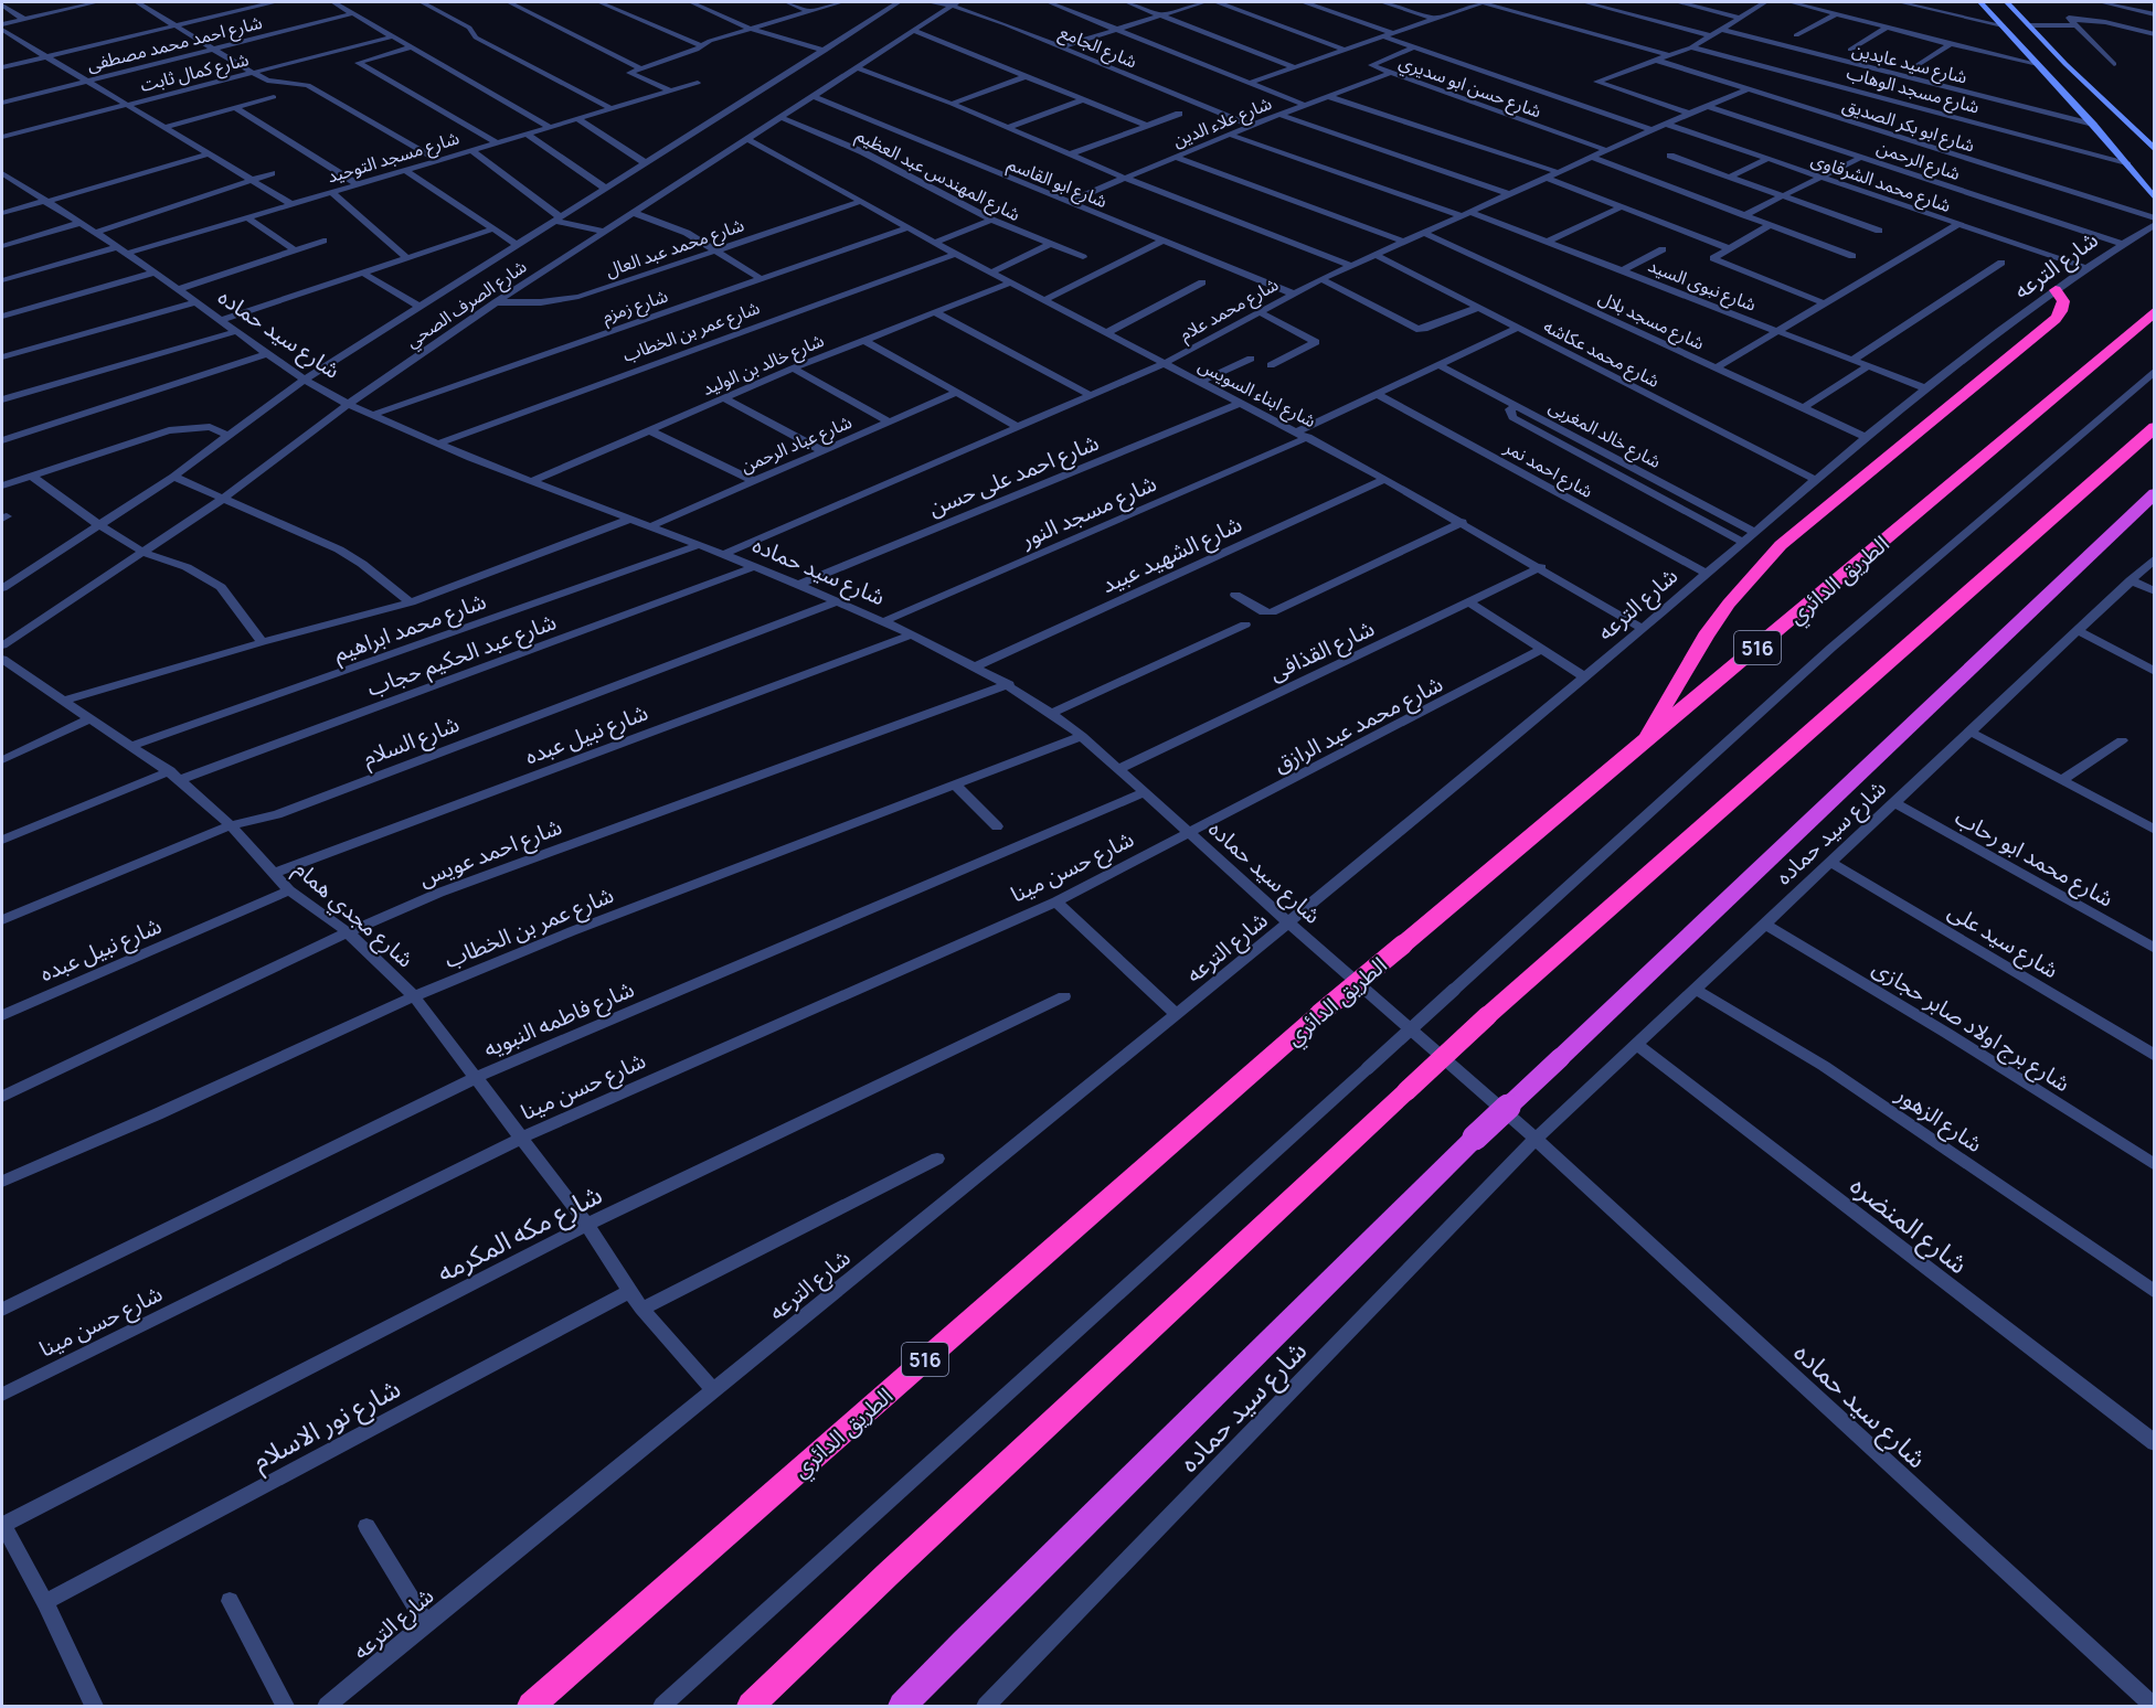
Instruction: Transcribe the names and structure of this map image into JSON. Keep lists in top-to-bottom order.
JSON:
{
  "streets": {
    "highway": ["الطريق الدائري", "516"],
    "street": [
      "شارع احمد محمد مصطفى",
      "شارع الجامع",
      "شارع سيد عابدين",
      "شارع كمال ثابت",
      "شارع حسن ابو سديري",
      "شارع مسجد الوهاب",
      "شارع علاء الدين",
      "شارع ابو بكر الصديق",
      "شارع مسجد التوحيد",
      "شارع الرحمن",
      "شارع المهندس عبد العظيم",
      "شارع ابو القاسم",
      "شارع محمد الشرقاوى",
      "شارع محمد عبد العال",
      "شارع الترعه",
      "شارع نبوى السيد",
      "شارع الصرف الصحي",
      "شارع زمزم",
      "شارع محمد علام",
      "شارع مسجد بلال",
      "شارع عمر بن الخطاب",
      "شارع سيد حماده",
      "شارع محمد عكاشه",
      "شارع خالد بن الوليد",
      "شارع ابناء السويس",
      "شارع خالد المغربى",
      "شارع عباد الرحمن",
      "شارع احمد نمر",
      "شارع احمد على حسن",
      "شارع مسجد النور",
      "شارع الشهيد عبيد",
      "شارع محمد ابراهيم",
      "شارع القذافى",
      "شارع عبد الحكيم حجاب",
      "شارع محمد عبد الرازق",
      "شارع نبيل عبده",
      "شارع السلام",
      "شارع احمد عويس",
      "شارع محمد ابو رحاب",
      "شارع حسن مينا",
      "شارع مجدي همام",
      "شارع سيد على",
      "شارع فاطمه النبويه",
      "شارع برج اولاد صابر حجازى",
      "شارع الزهور",
      "شارع المنضره",
      "شارع مكه المكرمه",
      "شارع نور الاسلام"
    ]
  },
  "crossings": [
    ["شارع الجامع", "شارع علاء الدين"],
    ["شارع الجامع", "شارع الصرف الصحي"],
    ["شارع حسن ابو سديري", "شارع علاء الدين"],
    ["شارع حسن ابو سديري", "شارع محمد علام"],
    ["شارع علاء الدين", "شارع ابو القاسم"],
    ["شارع علاء الدين", "شارع نبوى السيد"],
    ["شارع ابو بكر الصديق", "شارع محمد علام"],
    ["شارع مسجد التوحيد", "شارع سيد حماده"],
    ["شارع الرحمن", "شارع الترعه"],
    ["شارع الرحمن", "شارع محمد علام"],
    ["شارع المهندس عبد العظيم", "شارع الصرف الصحي"],
    ["شارع ابو القاسم", "شارع الصرف الصحي"],
    ["شارع ابو القاسم", "شارع محمد علام"],
    ["شارع محمد الشرقاوى", "شارع الترعه"],
    ["شارع محمد الشرقاوى", "شارع محمد علام"],
    ["شارع محمد عبد العال", "شارع الصرف الصحي"],
    ["شارع محمد عبد العال", "شارع ابناء السويس"],
    ["شارع الترعه", "شارع نبوى السيد"],
    ["شارع الترعه", "شارع مسجد بلال"],
    ["شارع الترعه", "شارع سيد حماده"],
    ["شارع الترعه", "شارع محمد عكاشه"],
    ["شارع الترعه", "شارع ابناء السويس"],
    ["شارع الترعه", "شارع خالد المغربى"],
    ["شارع الترعه", "شارع احمد نمر"],
    ["شارع الترعه", "شارع مجدي همام"],
    ["شارع نبوى السيد", "شارع محمد علام"],
    ["شارع الصرف الصحي", "شارع سيد حماده"],
    ["شارع الصرف الصحي", "شارع ابناء السويس"],
    ["شارع زمزم", "شارع سيد حماده"],
    ["شارع زمزم", "شارع ابناء السويس"],
    ["شارع محمد علام", "شارع مسجد بلال"],
    ["شارع محمد علام", "شارع سيد حماده"],
    ["شارع محمد علام", "شارع محمد عكاشه"],
    ["شارع محمد علام", "شارع ابناء السويس"],
    ["شارع عمر بن الخطاب", "شارع سيد حماده"],
    ["شارع عمر بن الخطاب", "شارع ابناء السويس"],
    ["شارع عمر بن الخطاب", "شارع مجدي همام"],
    ["شارع سيد حماده", "شارع خالد بن الوليد"],
    ["شارع سيد حماده", "شارع عباد الرحمن"],
    ["شارع سيد حماده", "شارع احمد على حسن"],
    ["شارع سيد حماده", "شارع مسجد النور"],
    ["شارع سيد حماده", "شارع الشهيد عبيد"],
    ["شارع سيد حماده", "شارع محمد ابراهيم"],
    ["شارع سيد حماده", "شارع القذافى"],
    ["شارع سيد حماده", "شارع عبد الحكيم حجاب"],
    ["شارع سيد حماده", "شارع محمد عبد الرازق"],
    ["شارع سيد حماده", "شارع نبيل عبده"],
    ["شارع سيد حماده", "شارع السلام"],
    ["شارع سيد حماده", "شارع احمد عويس"],
    ["شارع سيد حماده", "شارع محمد ابو رحاب"],
    ["شارع سيد حماده", "شارع حسن مينا"],
    ["شارع سيد حماده", "شارع سيد على"],
    ["شارع سيد حماده", "شارع فاطمه النبويه"],
    ["شارع سيد حماده", "شارع برج اولاد صابر حجازى"],
    ["شارع سيد حماده", "شارع الزهور"],
    ["شارع سيد حماده", "شارع المنضره"],
    ["شارع محمد عكاشه", "شارع مسجد النور"],
    ["شارع خالد بن الوليد", "شارع ابناء السويس"],
    ["شارع ابناء السويس", "شارع احمد على حسن"],
    ["شارع ابناء السويس", "شارع مسجد النور"],
    ["شارع ابناء السويس", "شارع الشهيد عبيد"],
    ["شارع ابناء السويس", "شارع القذافى"],
    ["شارع خالد المغربى", "شارع مسجد النور"],
    ["شارع احمد نمر", "شارع مسجد النور"],
    ["شارع محمد ابراهيم", "شارع مجدي همام"],
    ["شارع عبد الحكيم حجاب", "شارع مجدي همام"],
    ["شارع محمد عبد الرازق", "شارع حسن مينا"],
    ["شارع نبيل عبده", "شارع مجدي همام"],
    ["شارع السلام", "شارع مجدي همام"],
    ["شارع احمد عويس", "شارع مجدي همام"],
    ["شارع حسن مينا", "شارع مجدي همام"],
    ["شارع مجدي همام", "شارع فاطمه النبويه"],
    ["شارع مجدي همام", "شارع مكه المكرمه"],
    ["شارع مجدي همام", "شارع نور الاسلام"]
  ]
}
